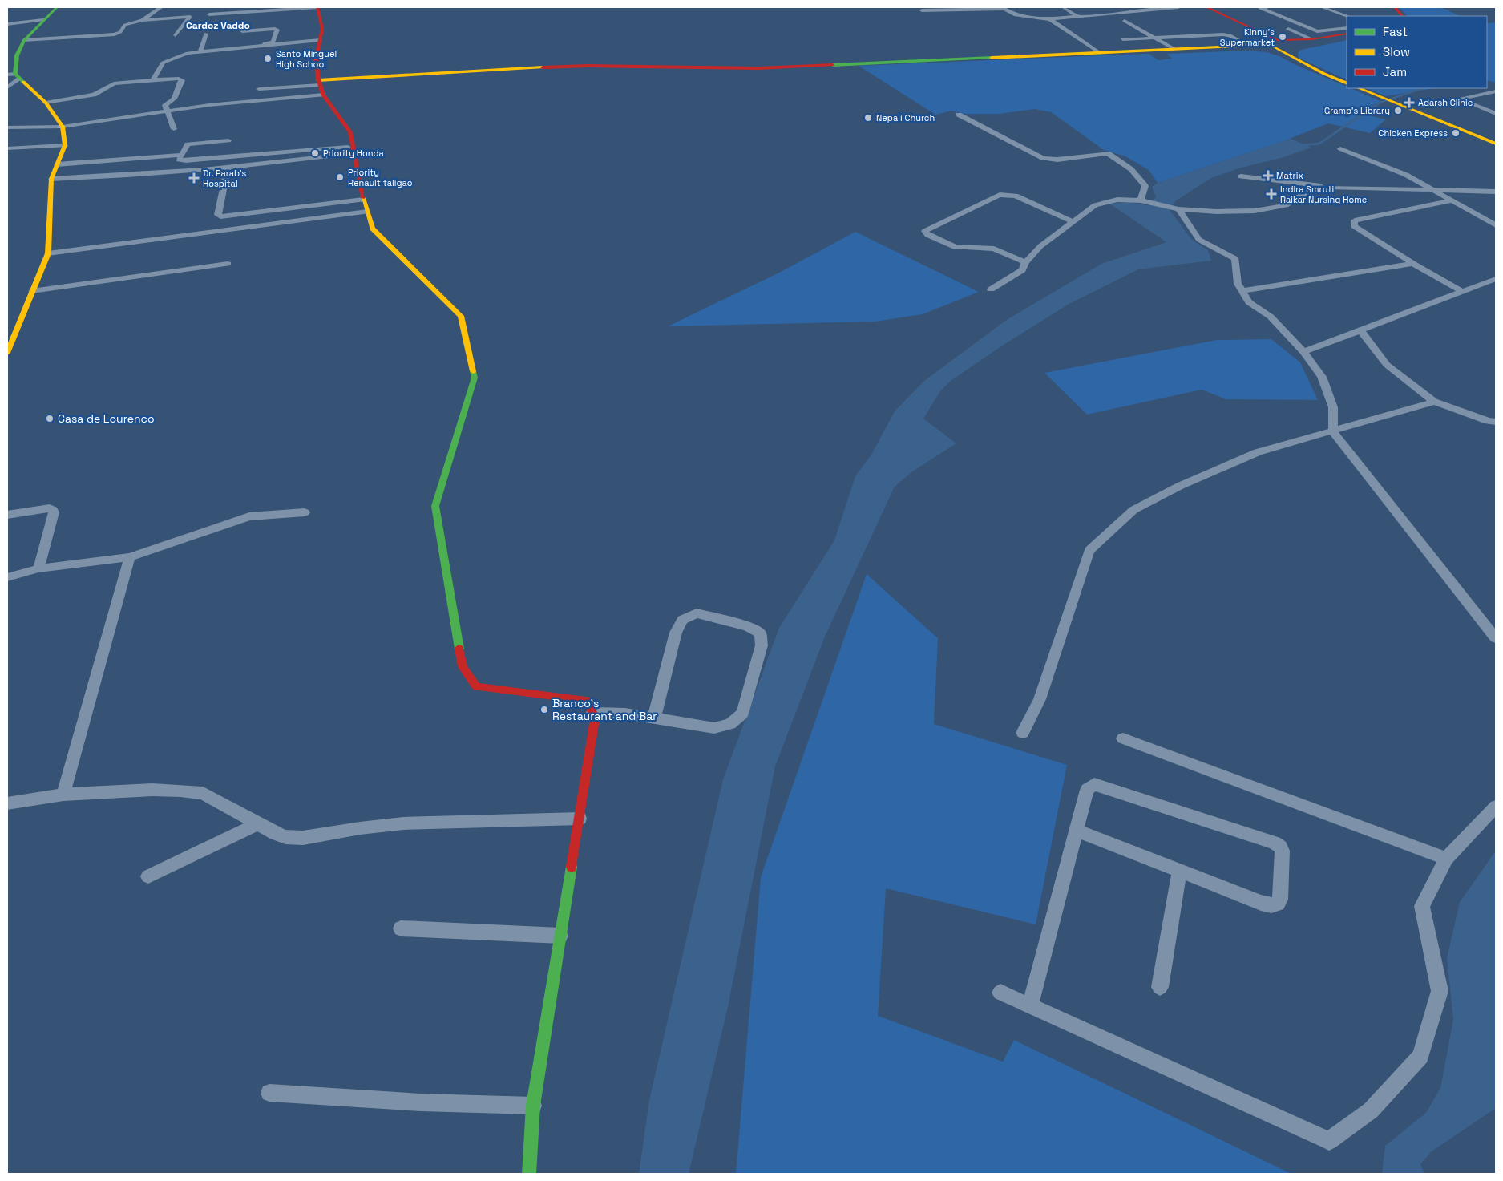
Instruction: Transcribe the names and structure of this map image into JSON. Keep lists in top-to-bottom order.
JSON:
{
  "districts": ["Cardoz Vaddo"],
  "places": {
    "other": [
      "Kinny's Supermarket",
      "Santo Minguel High School",
      "Gramp's Library",
      "Nepali Church",
      "Chicken Express",
      "Priority Honda",
      "Priority Renault taligao",
      "Casa de Lourenco",
      "Branco's Restaurant and Bar"
    ],
    "health": [
      "Adarsh Clinic",
      "Matrix",
      "Dr. Parab's Hospital",
      "Indira Smruti Raikar Nursing Home"
    ]
  },
  "legend": ["Fast", "Slow", "Jam"]
}
